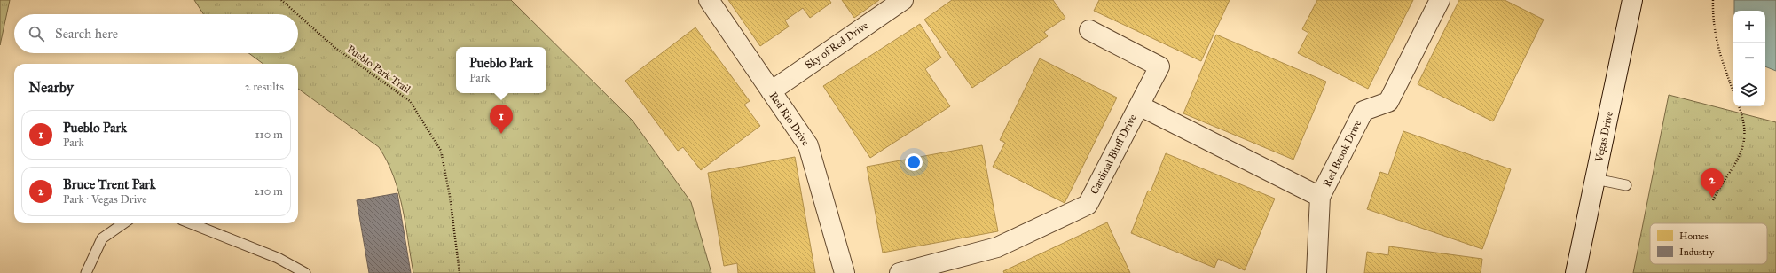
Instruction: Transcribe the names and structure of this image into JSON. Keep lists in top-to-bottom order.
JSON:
{
  "streets": {
    "street": [
      "Sky of Red Drive",
      "Red Rio Drive",
      "Vegas Drive",
      "Red Brook Drive",
      "Cardinal Bluff Drive"
    ],
    "path": ["Pueblo Park Trail"]
  },
  "crossings": [
    ["Sky of Red Drive", "Red Rio Drive"],
    ["Red Brook Drive", "Cardinal Bluff Drive"]
  ],
  "legend": ["Homes", "Industry"],
  "page": {
    "map_buttons": ["+", "−"],
    "search": "Search here",
    "popup": ["Pueblo Park", "Park"],
    "heading": ["Nearby", "2 results"],
    "pins": ["1", "2"],
    "list": [
      {
        "mark": "1",
        "name": "Pueblo Park",
        "note": "Park",
        "value": "110 m"
      },
      {
        "mark": "2",
        "name": "Bruce Trent Park",
        "note": "Park · Vegas Drive",
        "value": "210 m"
      }
    ]
  }
}
